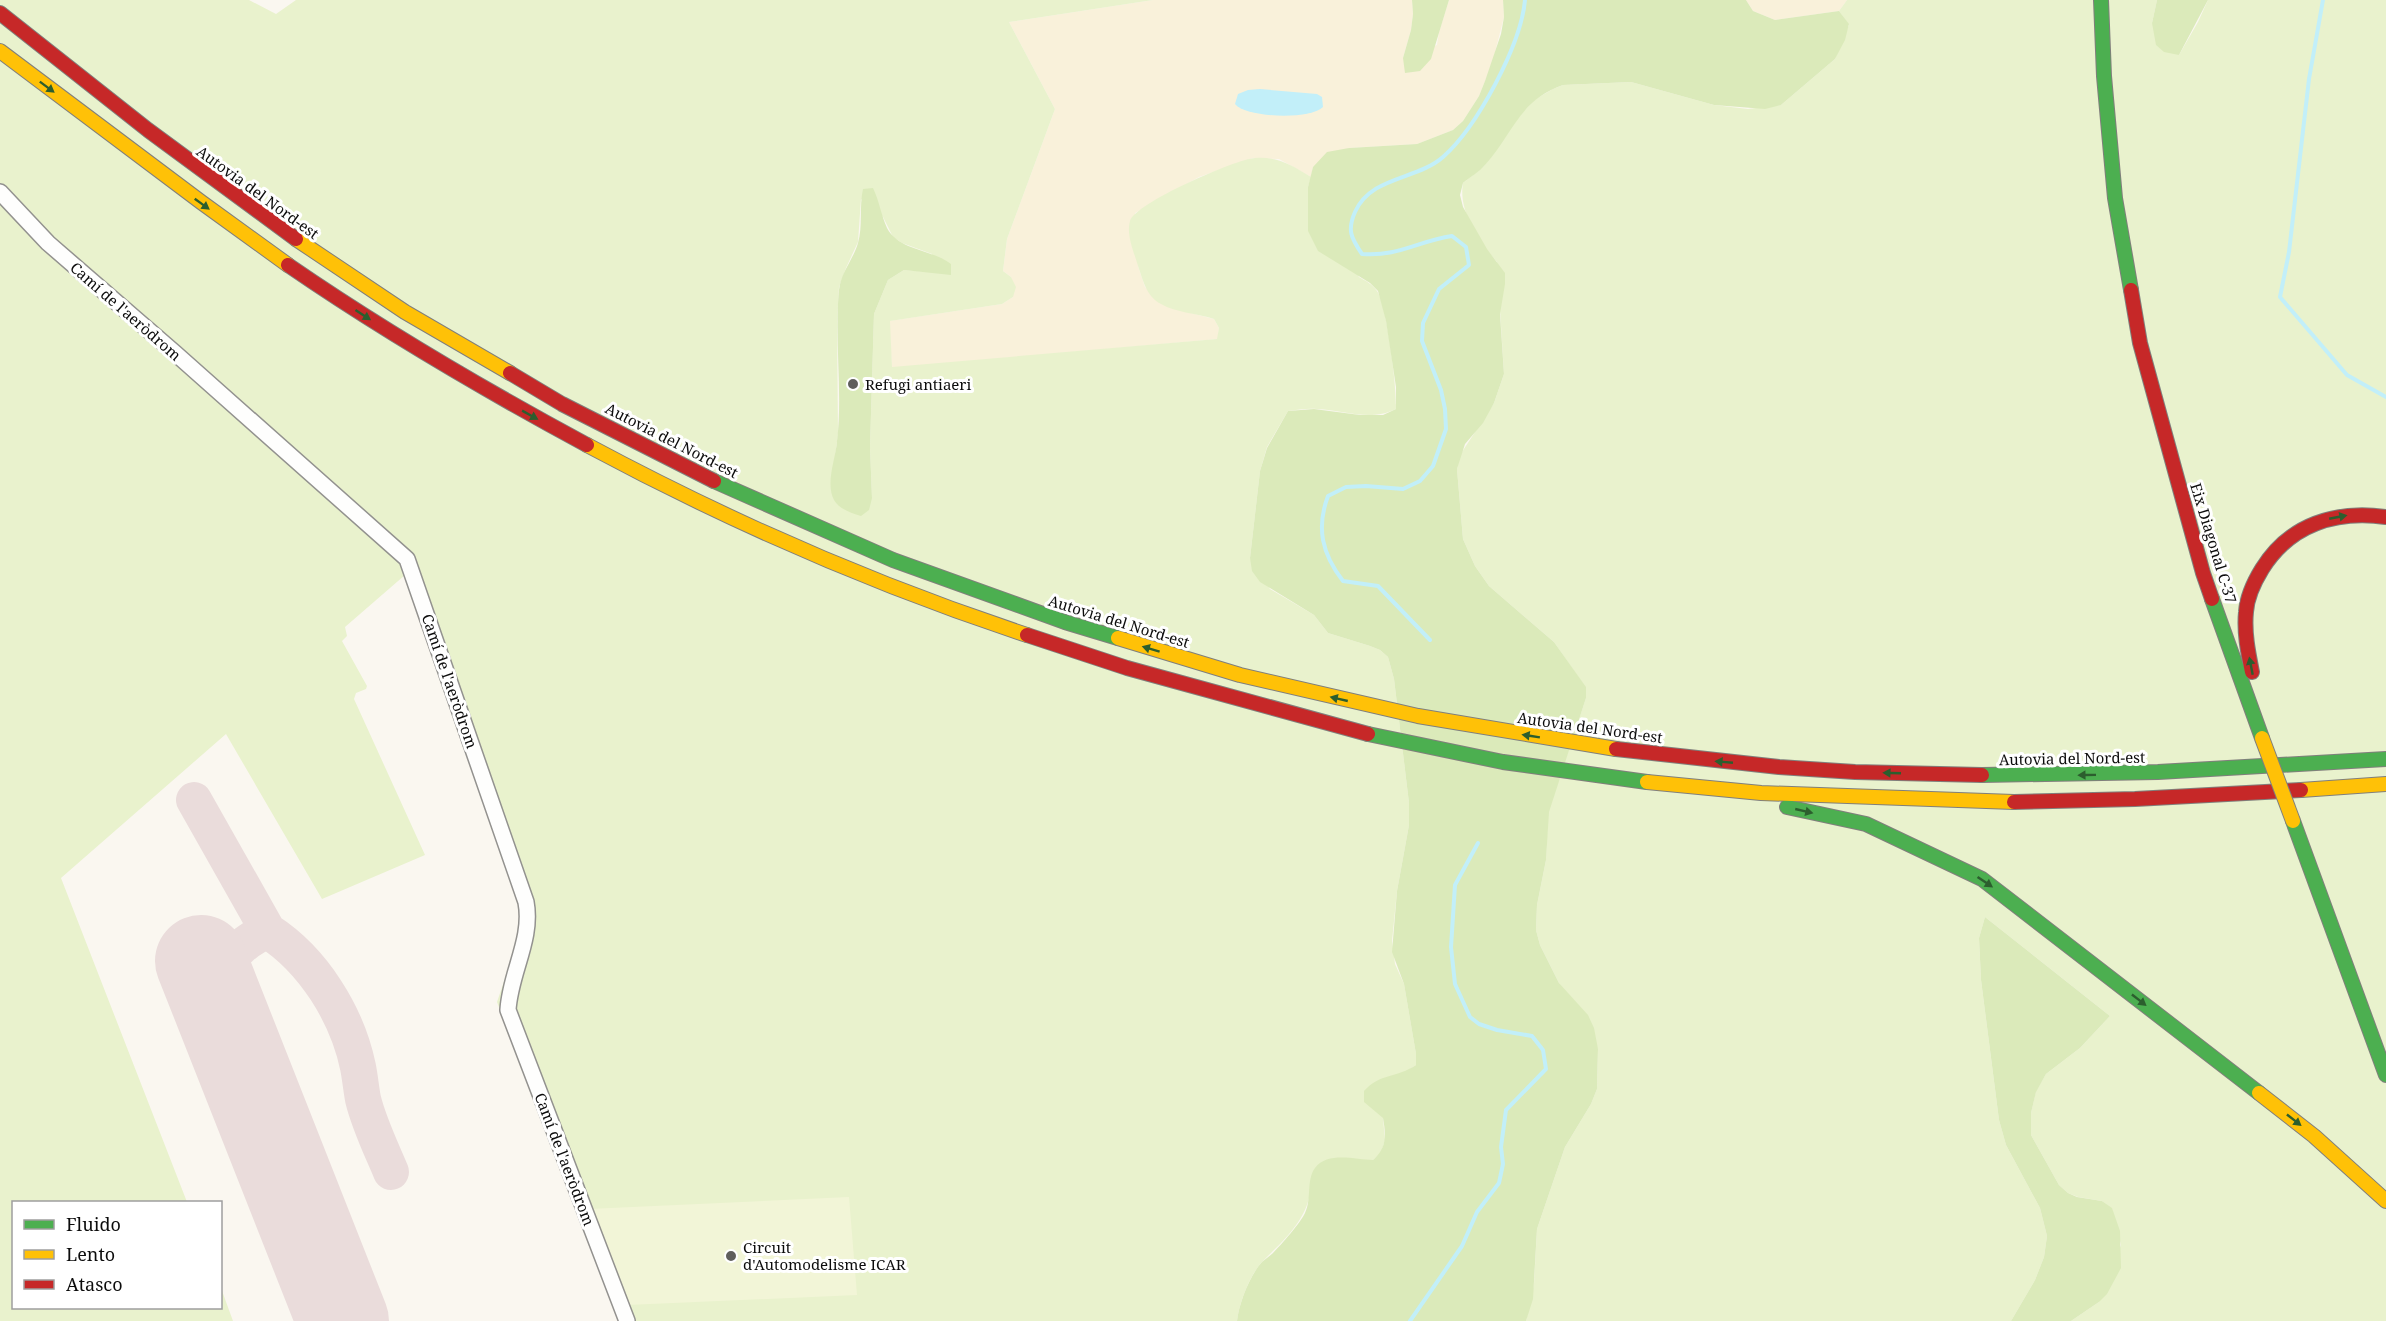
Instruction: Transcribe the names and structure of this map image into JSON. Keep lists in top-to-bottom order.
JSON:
{
  "streets": {
    "highway": ["Autovia del Nord-est", "Eix Diagonal C-37"],
    "street": ["Camí de l'aeròdrom"]
  },
  "places": ["Refugi antiaeri", "Circuit d'Automodelisme ICAR"],
  "legend": ["Fluido", "Lento", "Atasco"]
}
